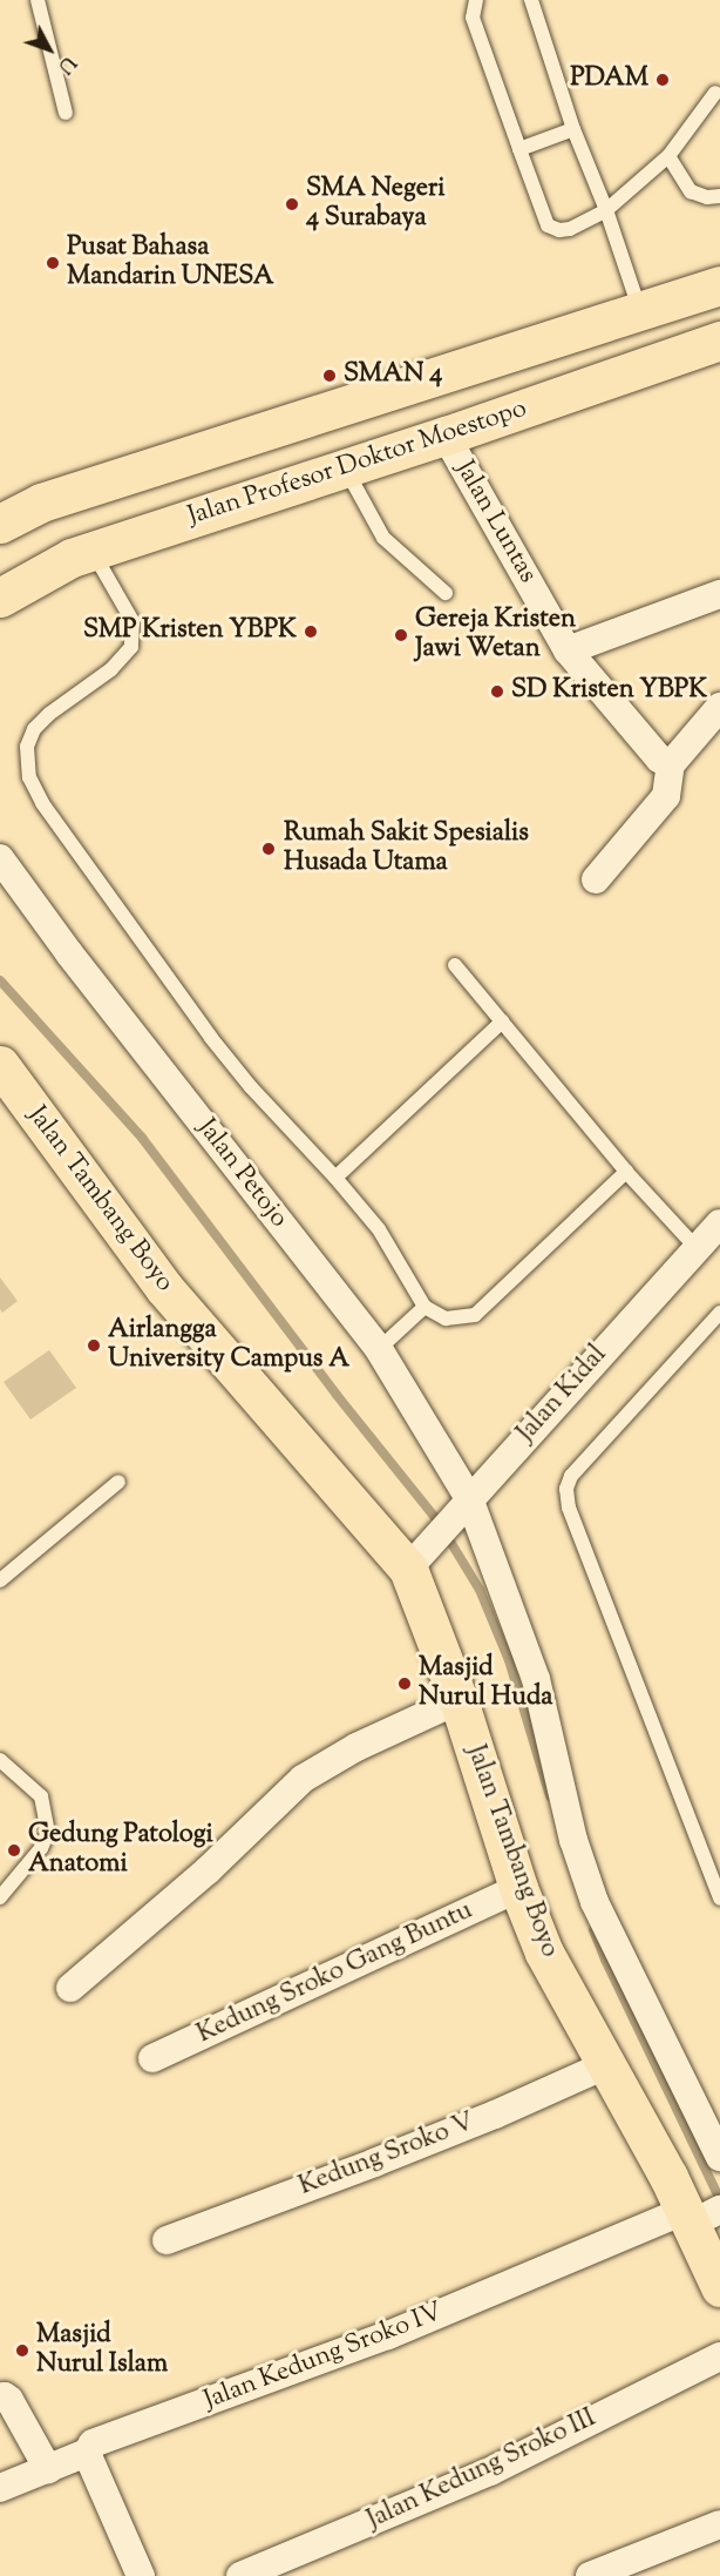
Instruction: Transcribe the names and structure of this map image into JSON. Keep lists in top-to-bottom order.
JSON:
{
  "streets": {
    "main road": ["Jalan Profesor Doktor Moestopo", "Jalan Tambang Boyo"],
    "street": [
      "Jalan Luntas",
      "Jalan Petojo",
      "Jalan Kidal",
      "Kedung Sroko Gang Buntu",
      "Kedung Sroko V",
      "Jalan Kedung Sroko IV",
      "Jalan Kedung Sroko III"
    ]
  },
  "crossings": [
    ["Jalan Profesor Doktor Moestopo", "Jalan Luntas"],
    ["Jalan Petojo", "Jalan Kidal"],
    ["Jalan Tambang Boyo", "Jalan Kidal"],
    ["Jalan Tambang Boyo", "Kedung Sroko Gang Buntu"],
    ["Jalan Tambang Boyo", "Kedung Sroko V"],
    ["Jalan Tambang Boyo", "Jalan Kedung Sroko IV"]
  ],
  "places": [
    "PDAM",
    "SMA Negeri 4 Surabaya",
    "Pusat Bahasa Mandarin UNESA",
    "SMAN 4",
    "SMP Kristen YBPK",
    "Gereja Kristen Jawi Wetan",
    "SD Kristen YBPK",
    "Rumah Sakit Spesialis Husada Utama",
    "Airlangga University Campus A",
    "Masjid Nurul Huda",
    "Gedung Patologi Anatomi",
    "Masjid Nurul Islam"
  ],
  "north": "bottom right"
}
